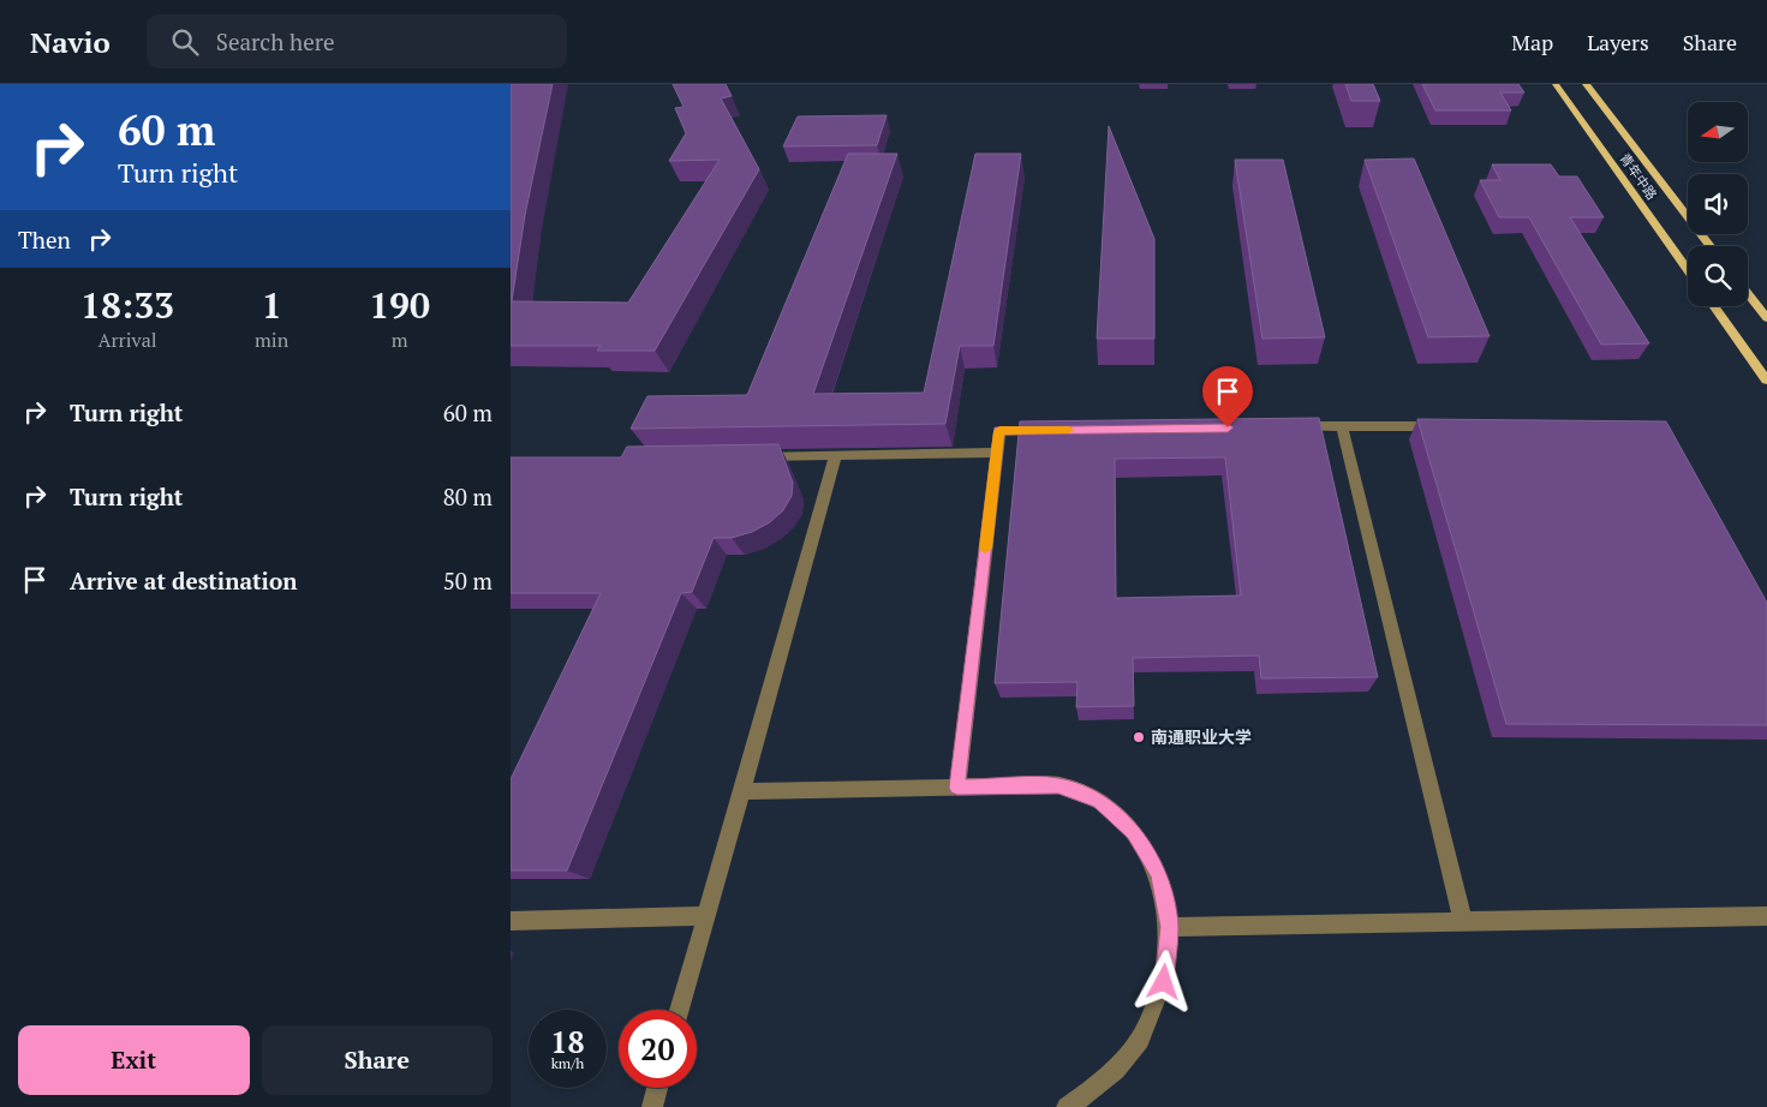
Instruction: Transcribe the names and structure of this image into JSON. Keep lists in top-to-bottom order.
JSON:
{
  "streets": {
    "main road": ["青年中路"]
  },
  "places": ["南通职业大学"],
  "north": "left",
  "page": {
    "header": "Navio",
    "search": "Search here",
    "nav": ["Map", "Layers", "Share"],
    "turn": ["60 m", "Turn right"],
    "then": "Then",
    "eta": [
      "18:33",
      "Arrival",
      "1",
      "min",
      "190",
      "m"
    ],
    "list": [
      {
        "name": "Turn right",
        "value": "60 m"
      },
      {
        "name": "Turn right",
        "value": "80 m"
      },
      {
        "name": "Arrive at destination",
        "value": "50 m"
      }
    ],
    "speed": "18 km/h",
    "limit": "20",
    "buttons": ["Exit", "Share"]
  }
}
